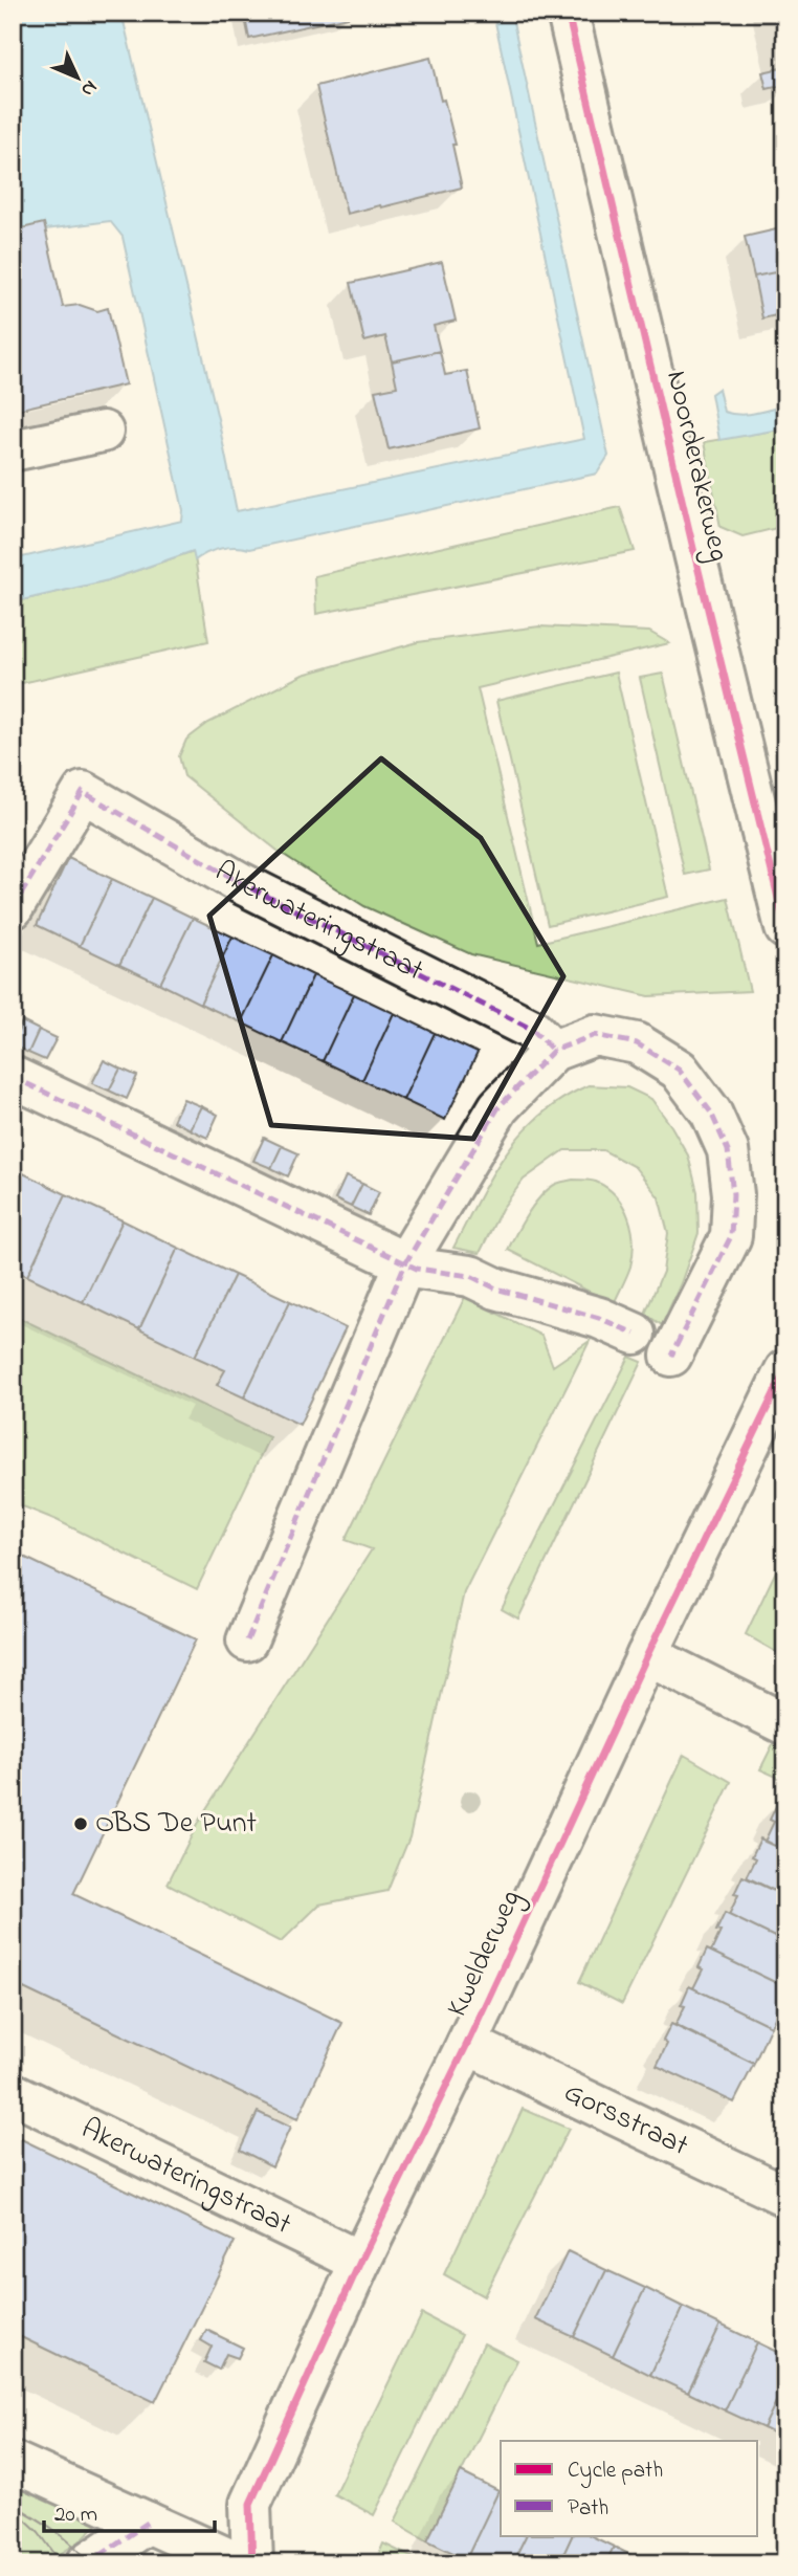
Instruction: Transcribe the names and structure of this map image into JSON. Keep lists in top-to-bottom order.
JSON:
{
  "streets": {
    "street": [
      "Noorderakerweg",
      "Akerwateringstraat",
      "Kwelderweg",
      "Gorsstraat"
    ]
  },
  "crossings": [
    ["Akerwateringstraat", "Kwelderweg"],
    ["Kwelderweg", "Gorsstraat"]
  ],
  "places": ["OBS De Punt"],
  "legend": ["Cycle path", "Path"],
  "scale_bar": "20 m",
  "north": "bottom right"
}
